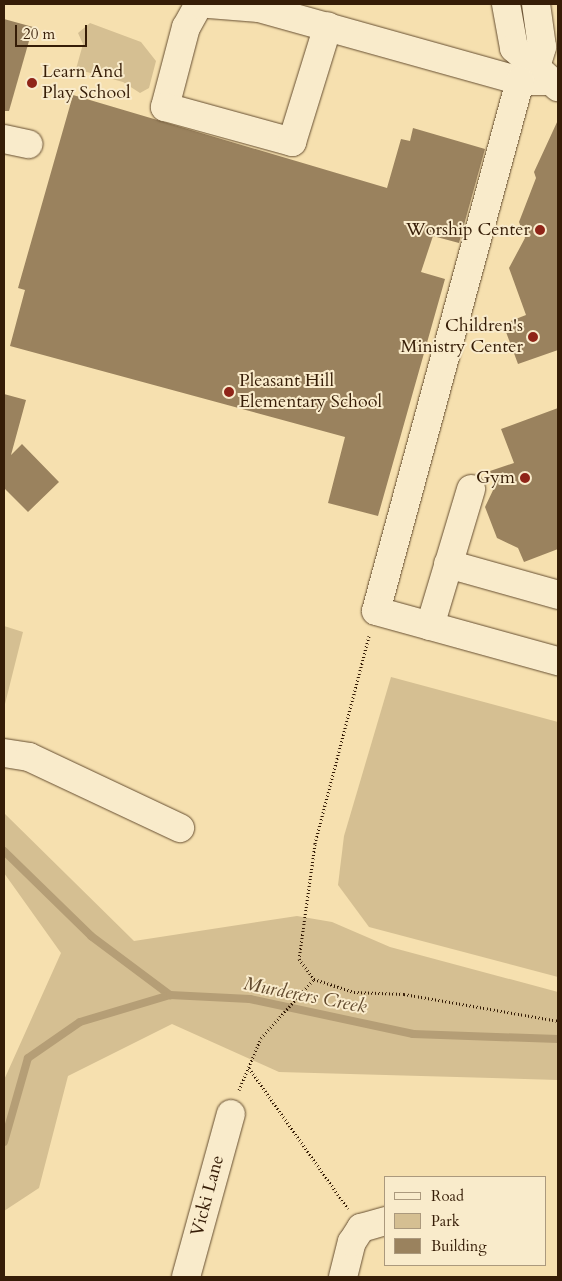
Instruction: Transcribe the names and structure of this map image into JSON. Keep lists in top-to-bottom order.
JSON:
{
  "streets": {
    "street": ["Vicki Lane"]
  },
  "water": ["Murderers Creek"],
  "places": [
    "Learn And Play School",
    "Worship Center",
    "Children's Ministry Center",
    "Pleasant Hill Elementary School",
    "Gym"
  ],
  "legend": ["Road", "Park", "Building"],
  "scale_bar": "20 m"
}
